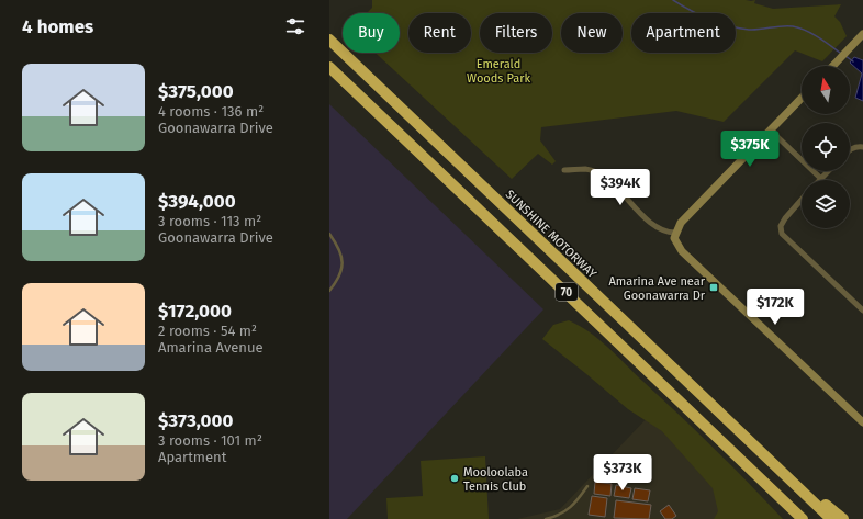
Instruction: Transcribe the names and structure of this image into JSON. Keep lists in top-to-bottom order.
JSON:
{
  "streets": {
    "highway": ["SUNSHINE MOTORWAY", "70"]
  },
  "crossings": [
    ["SUNSHINE MOTORWAY", "70"]
  ],
  "parks": ["Emerald Woods Park"],
  "places": {
    "transit": ["Amarina Ave near Goonawarra Dr"],
    "other": ["Mooloolaba Tennis Club"]
  },
  "north": "top",
  "page": {
    "heading": "4 homes",
    "chip": [
      "Buy",
      "Rent",
      "Filters",
      "New",
      "Apartment"
    ],
    "list": [
      {
        "name": "$375,000",
        "note": "4 rooms · 136 m² · Goonawarra Drive"
      },
      {
        "name": "$394,000",
        "note": "3 rooms · 113 m² · Goonawarra Drive"
      },
      {
        "name": "$172,000",
        "note": "2 rooms · 54 m² · Amarina Avenue"
      },
      {
        "name": "$373,000",
        "note": "3 rooms · 101 m² · Apartment"
      }
    ],
    "price": [
      "$375K",
      "$394K",
      "$172K",
      "$373K"
    ]
  }
}
